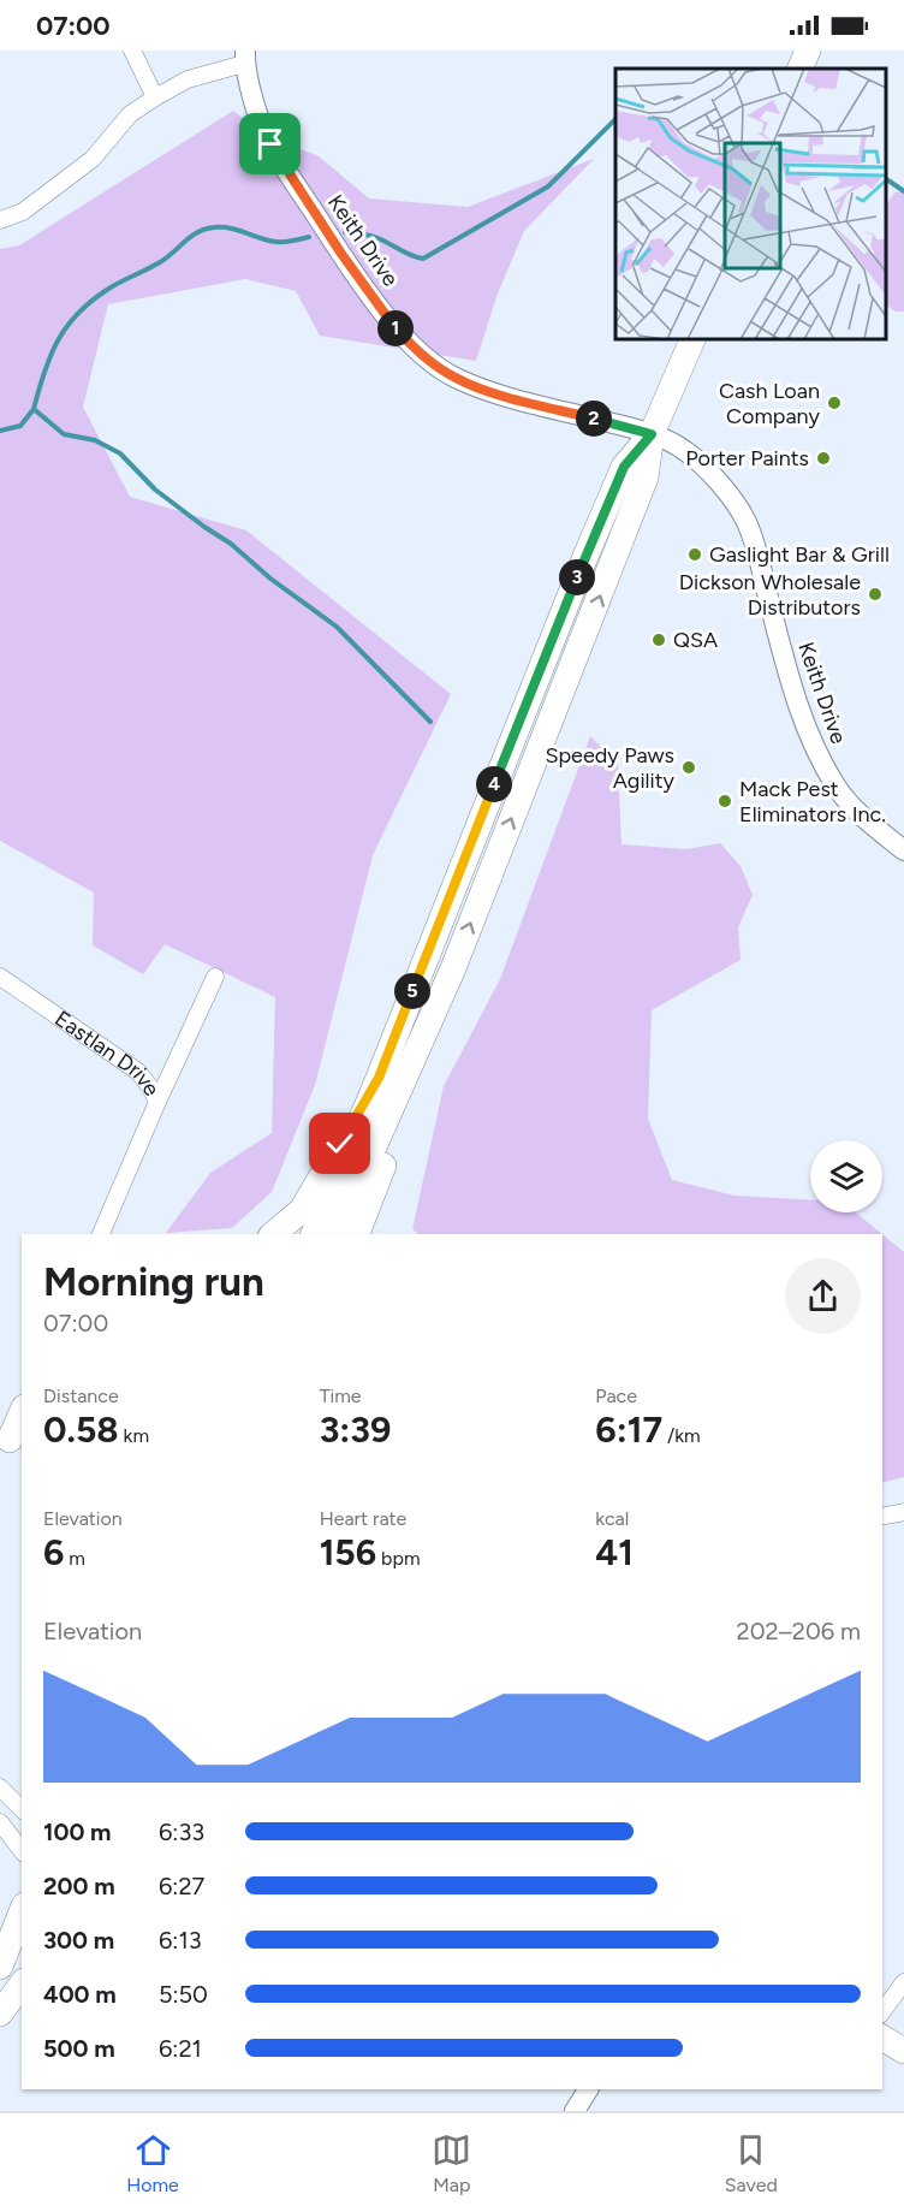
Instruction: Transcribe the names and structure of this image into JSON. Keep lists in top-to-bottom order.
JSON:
{
  "streets": {
    "street": ["Keith Drive", "Eastlan Drive"]
  },
  "places": [
    "Cash Loan Company",
    "Porter Paints",
    "Gaslight Bar & Grill",
    "Dickson Wholesale Distributors",
    "QSA",
    "Speedy Paws Agility",
    "Mack Pest Eliminators Inc."
  ],
  "page": {
    "status": "07:00",
    "pins": [
      "1",
      "2",
      "3",
      "4",
      "5"
    ],
    "heading": ["Morning run", "07:00"],
    "stats": [
      ["Distance", "0.58 km"],
      ["Time", "3:39"],
      ["Pace", "6:17 /km"],
      ["Elevation", "6 m"],
      ["Heart rate", "156 bpm"],
      ["kcal", "41"]
    ],
    "chart": ["Elevation", "202–206 m"],
    "list": [
      {
        "name": "100 m",
        "note": "6:33"
      },
      {
        "name": "200 m",
        "note": "6:27"
      },
      {
        "name": "300 m",
        "note": "6:13"
      },
      {
        "name": "400 m",
        "note": "5:50"
      },
      {
        "name": "500 m",
        "note": "6:21"
      }
    ],
    "tabs": ["Home", "Map", "Saved"]
  }
}
